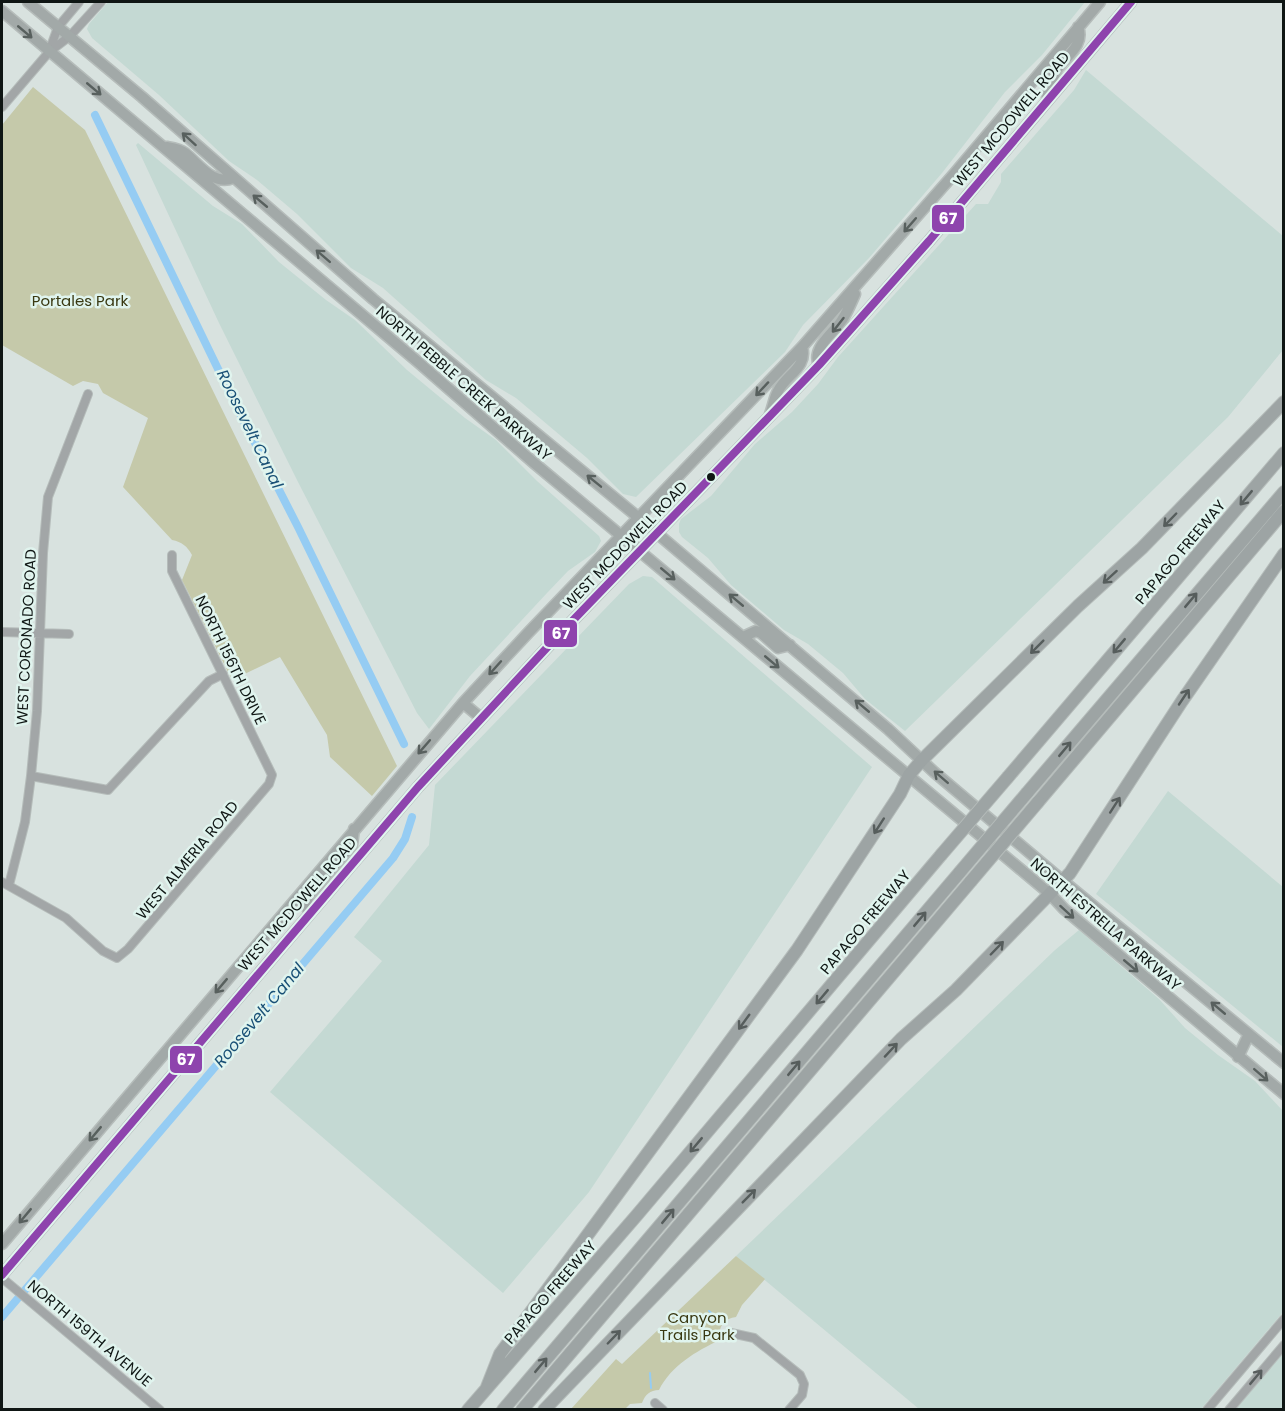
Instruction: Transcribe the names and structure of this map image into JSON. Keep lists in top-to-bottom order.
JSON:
{
  "streets": {
    "highway": ["PAPAGO FREEWAY"],
    "main road": ["WEST MCDOWELL ROAD", "NORTH PEBBLE CREEK PARKWAY", "NORTH ESTRELLA PARKWAY"],
    "street": [
      "WEST CORONADO ROAD",
      "NORTH 156TH DRIVE",
      "WEST ALMERIA ROAD",
      "NORTH 159TH AVENUE"
    ]
  },
  "crossings": [
    ["WEST MCDOWELL ROAD", "NORTH PEBBLE CREEK PARKWAY"],
    ["WEST MCDOWELL ROAD", "NORTH 159TH AVENUE"],
    ["NORTH PEBBLE CREEK PARKWAY", "NORTH ESTRELLA PARKWAY"],
    ["WEST CORONADO ROAD", "WEST ALMERIA ROAD"],
    ["NORTH 156TH DRIVE", "WEST ALMERIA ROAD"]
  ],
  "water": ["Roosevelt Canal"],
  "parks": ["Portales Park", "Canyon Trails Park"],
  "lines": ["transit line 67"]
}
